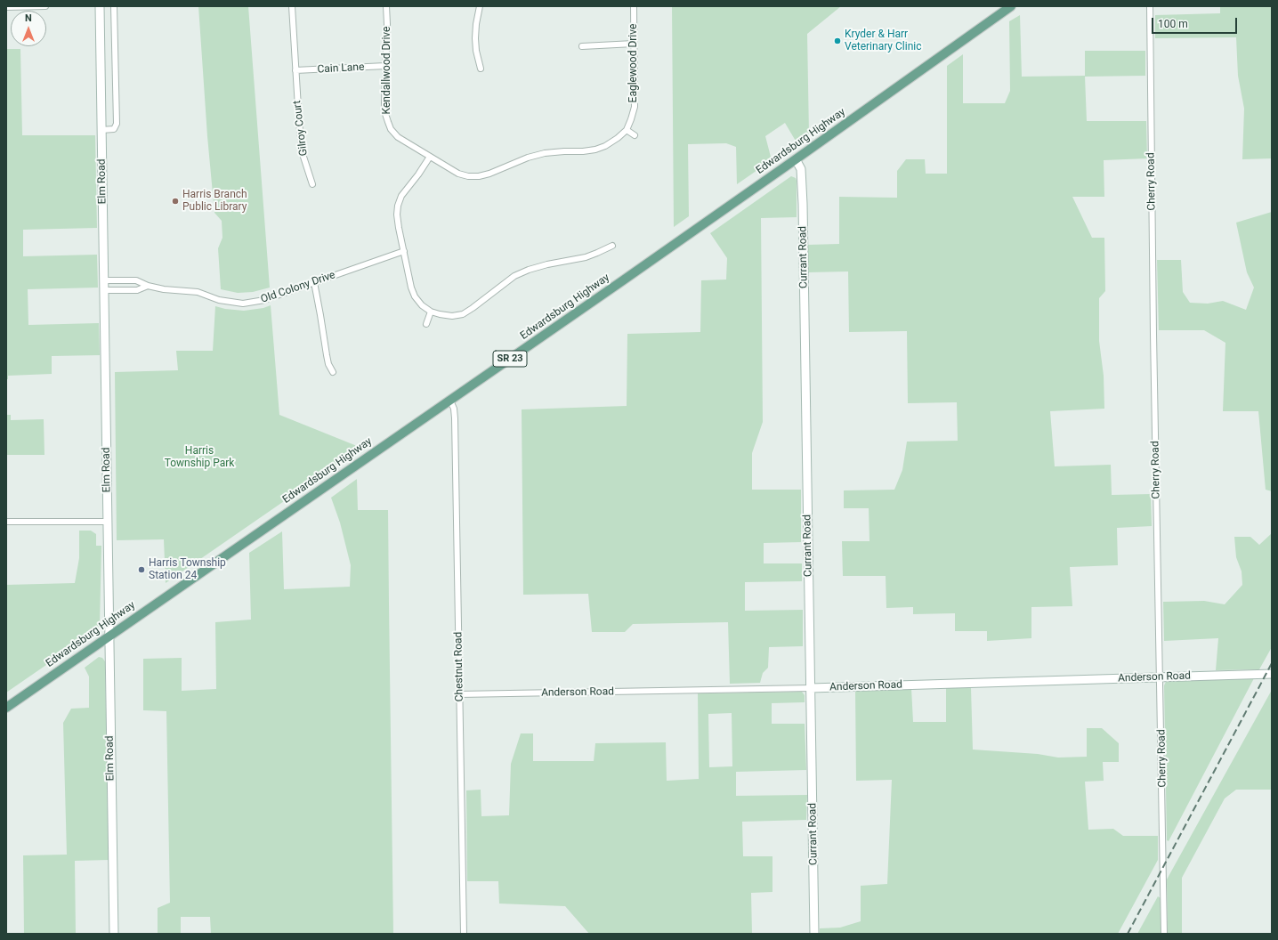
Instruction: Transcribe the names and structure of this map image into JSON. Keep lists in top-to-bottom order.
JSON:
{
  "streets": {
    "main road": ["Edwardsburg Highway", "SR 23"],
    "street": [
      "Eaglewood Drive",
      "Cain Lane",
      "Kendallwood Drive",
      "Gilroy Court",
      "Elm Road",
      "Cherry Road",
      "Currant Road",
      "Old Colony Drive",
      "Chestnut Road",
      "Anderson Road"
    ]
  },
  "crossings": [
    ["Eaglewood Drive", "Kendallwood Drive"],
    ["Cain Lane", "Kendallwood Drive"],
    ["Cain Lane", "Gilroy Court"],
    ["Edwardsburg Highway", "Elm Road"],
    ["Edwardsburg Highway", "Currant Road"],
    ["Edwardsburg Highway", "Chestnut Road"],
    ["Elm Road", "Old Colony Drive"],
    ["Cherry Road", "Anderson Road"],
    ["Currant Road", "Anderson Road"],
    ["Chestnut Road", "Anderson Road"]
  ],
  "parks": ["Harris Township Park"],
  "places": ["Kryder & Harr Veterinary Clinic", "Harris Branch Public Library", "Harris Township Station 24"],
  "scale_bar": "100 m",
  "north": "top"
}
